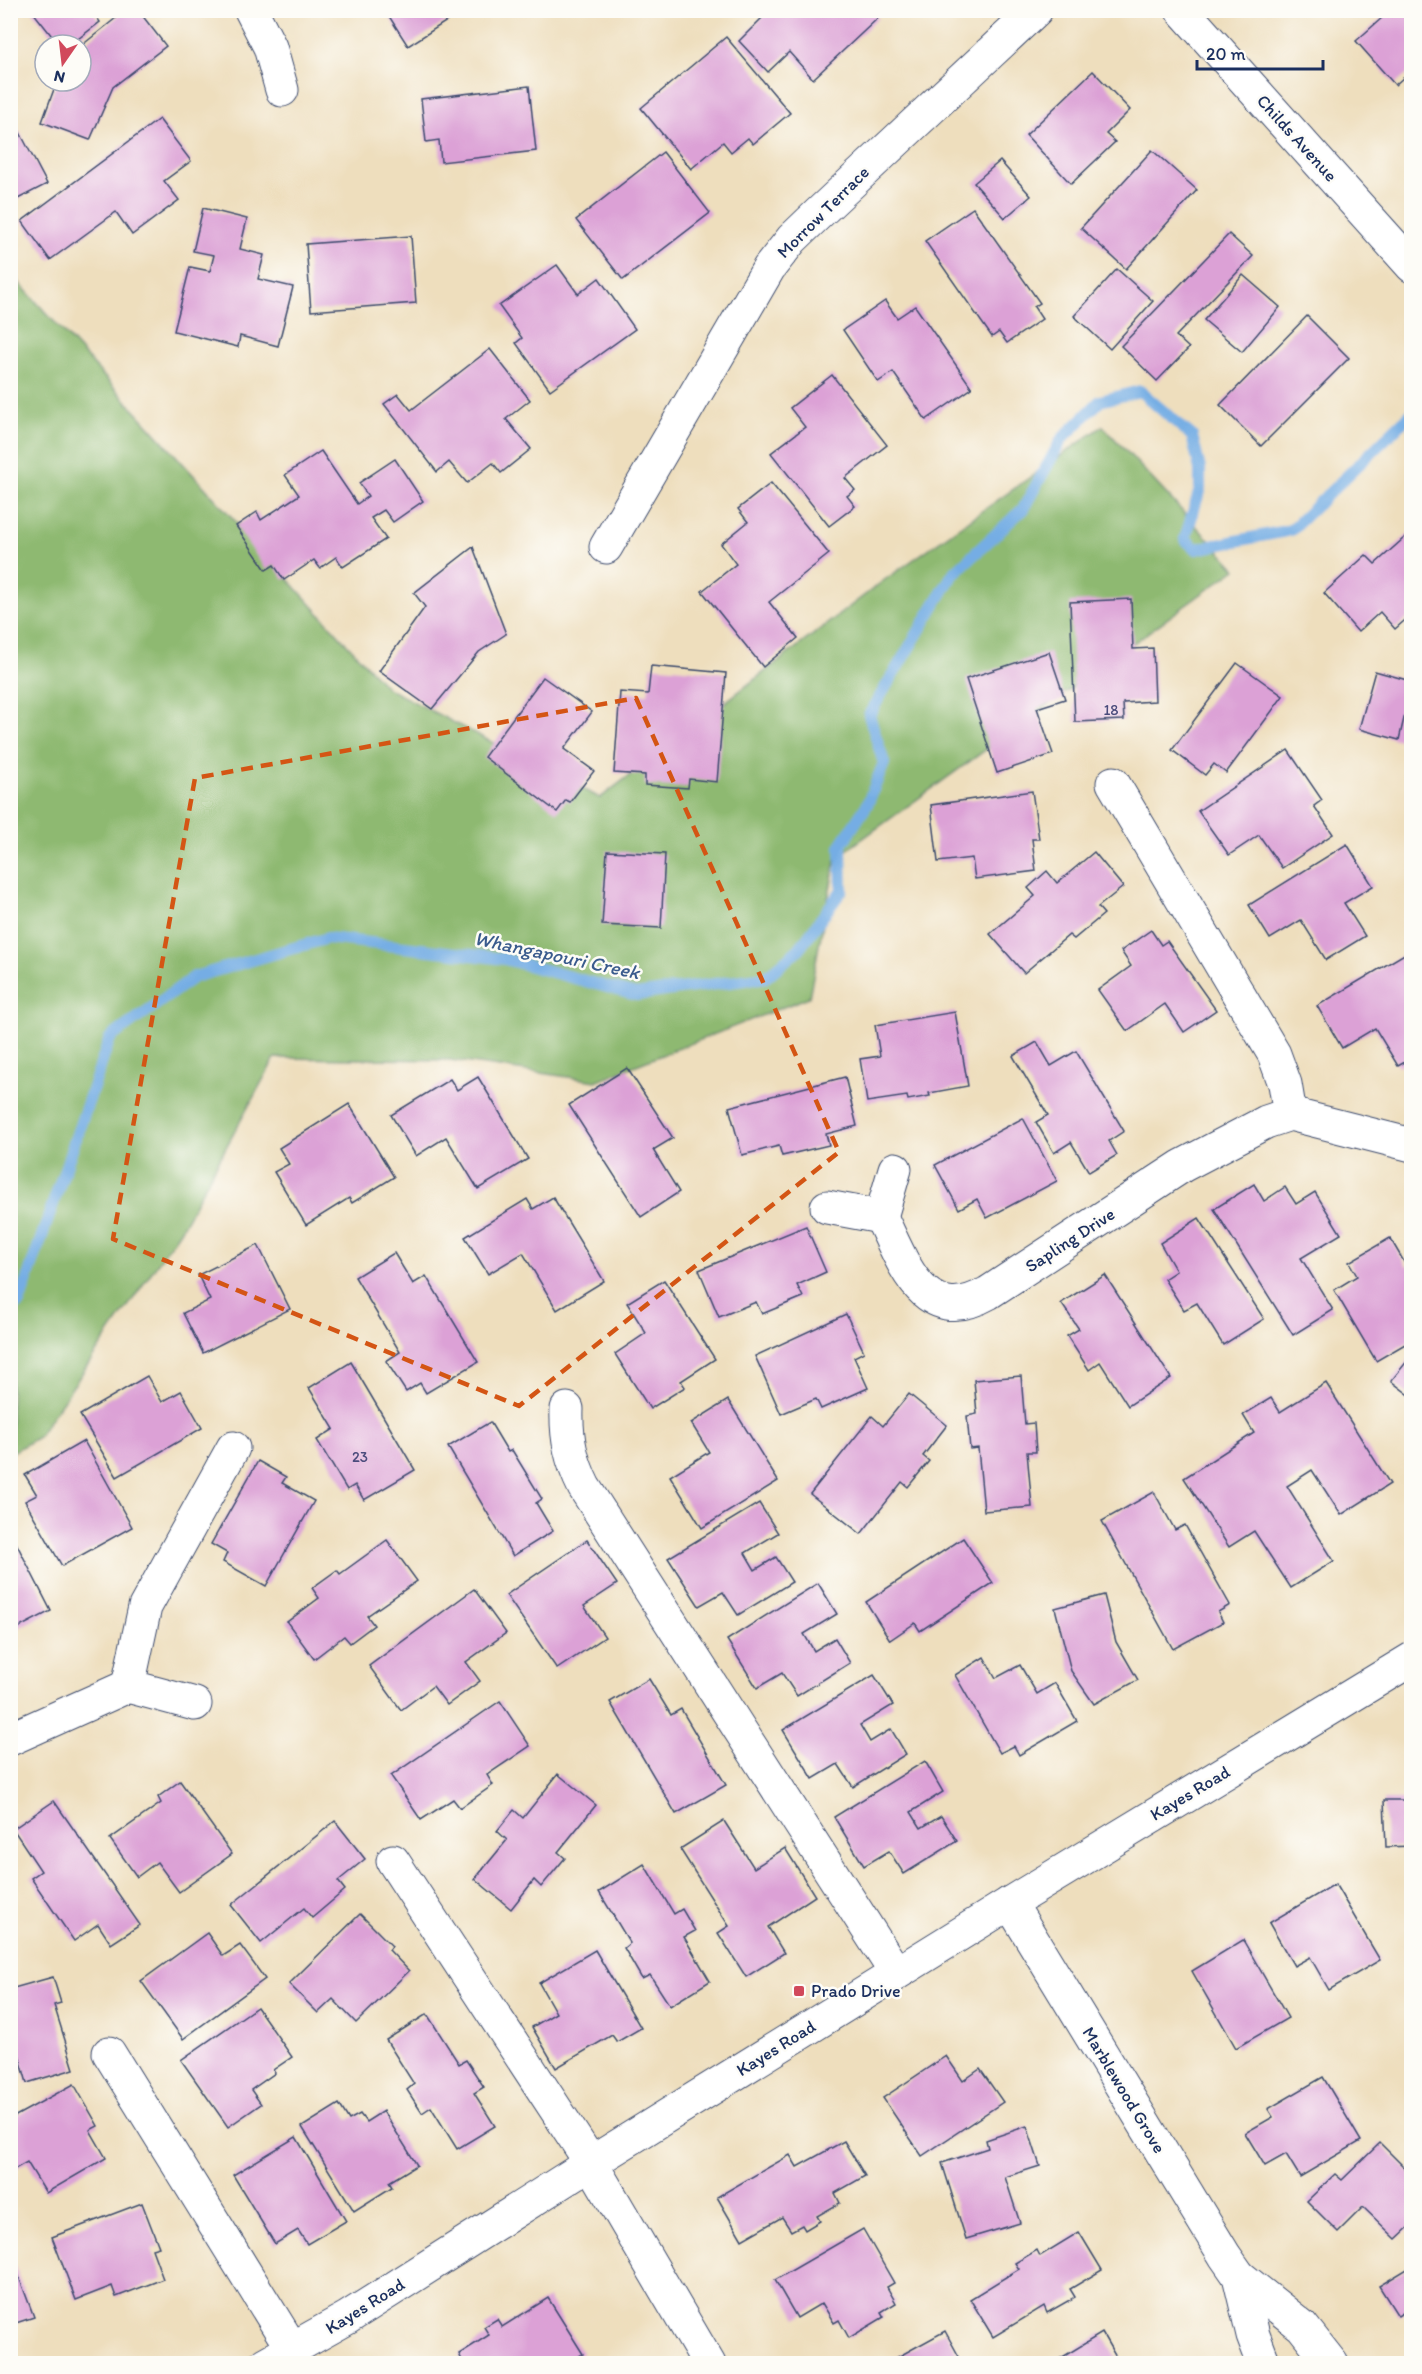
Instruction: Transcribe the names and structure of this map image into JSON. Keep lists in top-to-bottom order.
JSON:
{
  "streets": {
    "street": [
      "Childs Avenue",
      "Morrow Terrace",
      "Sapling Drive",
      "Kayes Road",
      "Marblewood Grove"
    ]
  },
  "crossings": [
    ["Kayes Road", "Marblewood Grove"]
  ],
  "water": ["Whangapouri Creek"],
  "places": {
    "transit": ["Prado Drive"]
  },
  "house_numbers": ["18", "23"],
  "scale_bar": "20 m",
  "north": "bottom"
}
